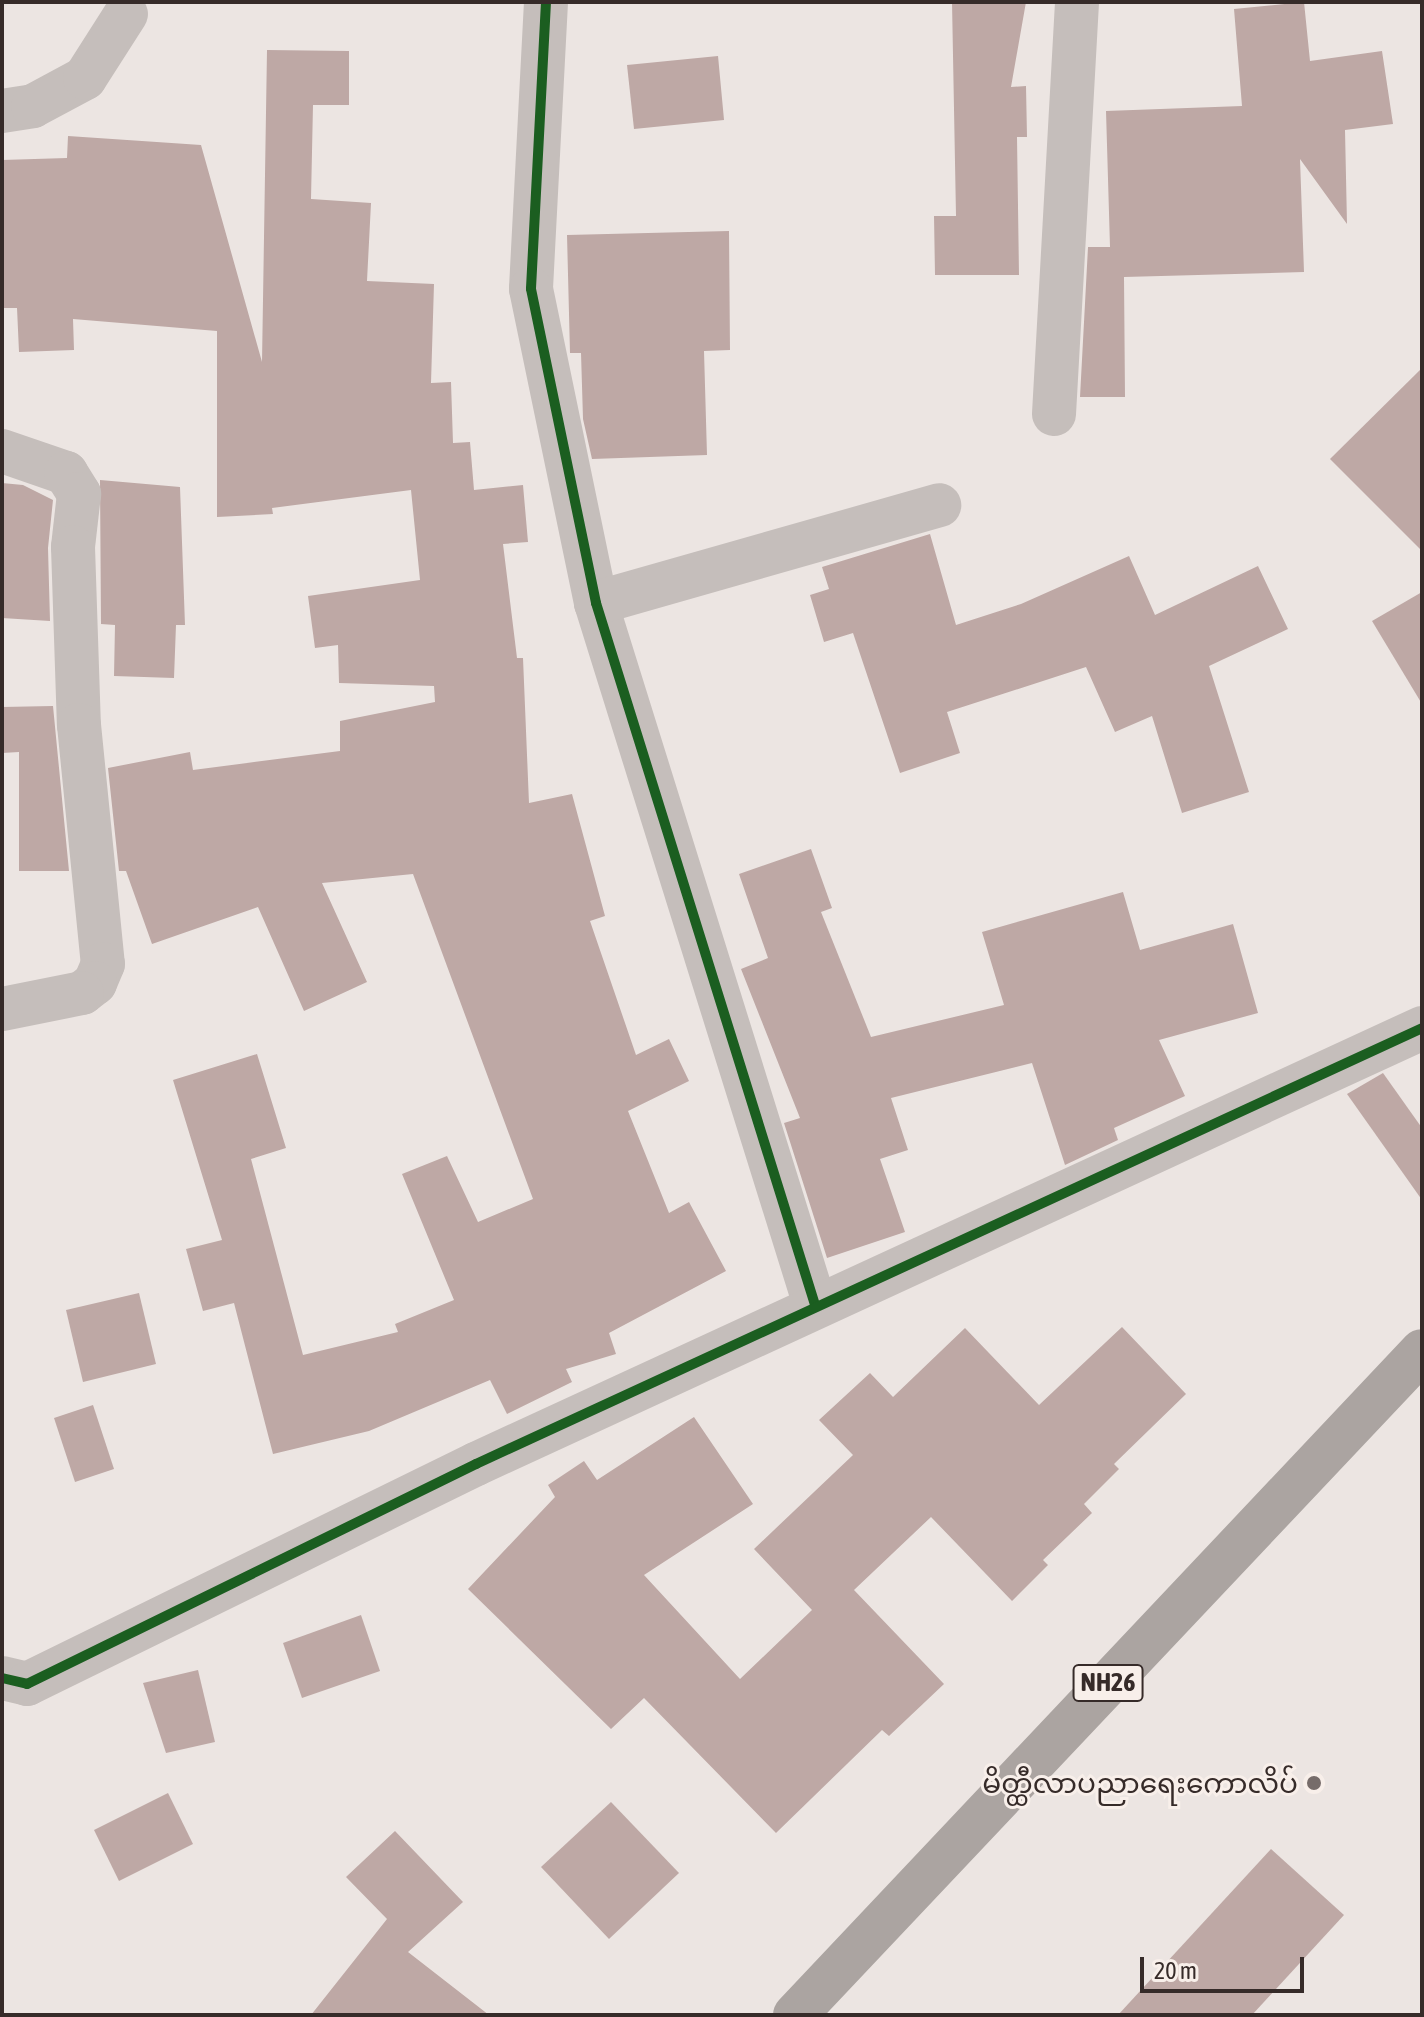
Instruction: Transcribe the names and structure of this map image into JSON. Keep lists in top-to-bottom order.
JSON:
{
  "streets": {
    "highway": ["NH26"]
  },
  "places": ["မိတ္ထီလာပညာရေးကောလိပ်"],
  "scale_bar": "20 m"
}
